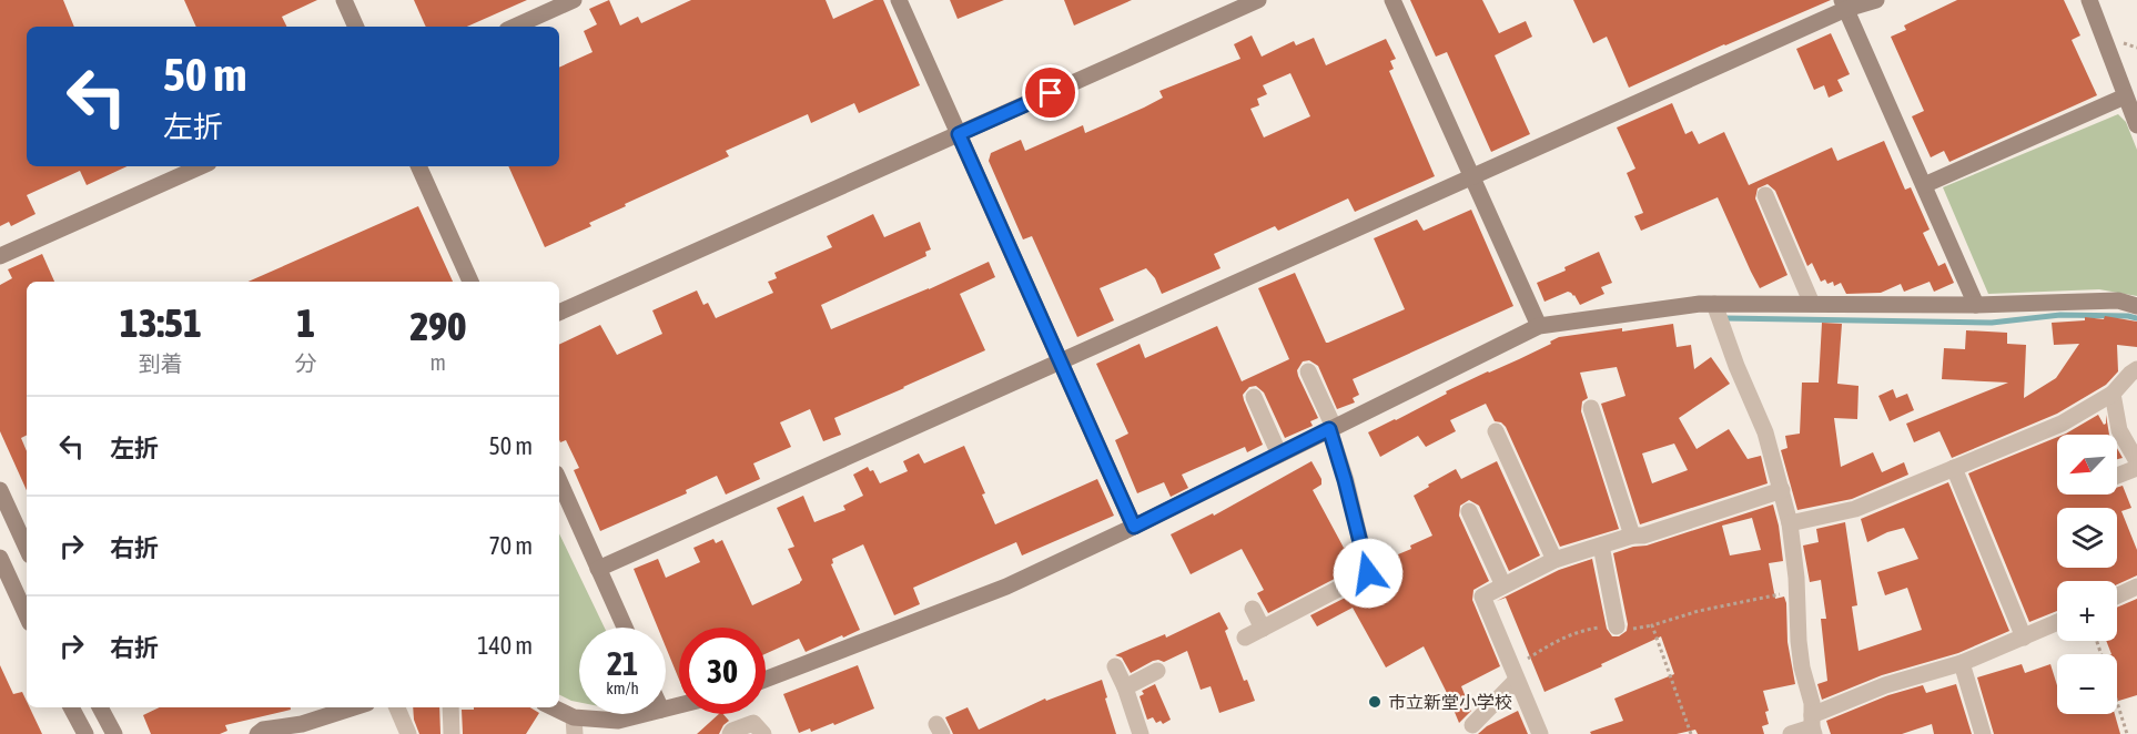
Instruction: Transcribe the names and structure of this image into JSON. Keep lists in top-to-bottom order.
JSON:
{
  "places": ["市立新堂小学校"],
  "north": "bottom left",
  "page": {
    "turn": ["50 m", "左折"],
    "eta": [
      "13:51",
      "到着",
      "1",
      "分",
      "290",
      "m"
    ],
    "list": [
      {
        "name": "左折",
        "value": "50 m"
      },
      {
        "name": "右折",
        "value": "70 m"
      },
      {
        "name": "右折",
        "value": "140 m"
      }
    ],
    "map_buttons": ["+", "−"],
    "speed": "21 km/h",
    "limit": "30"
  }
}
